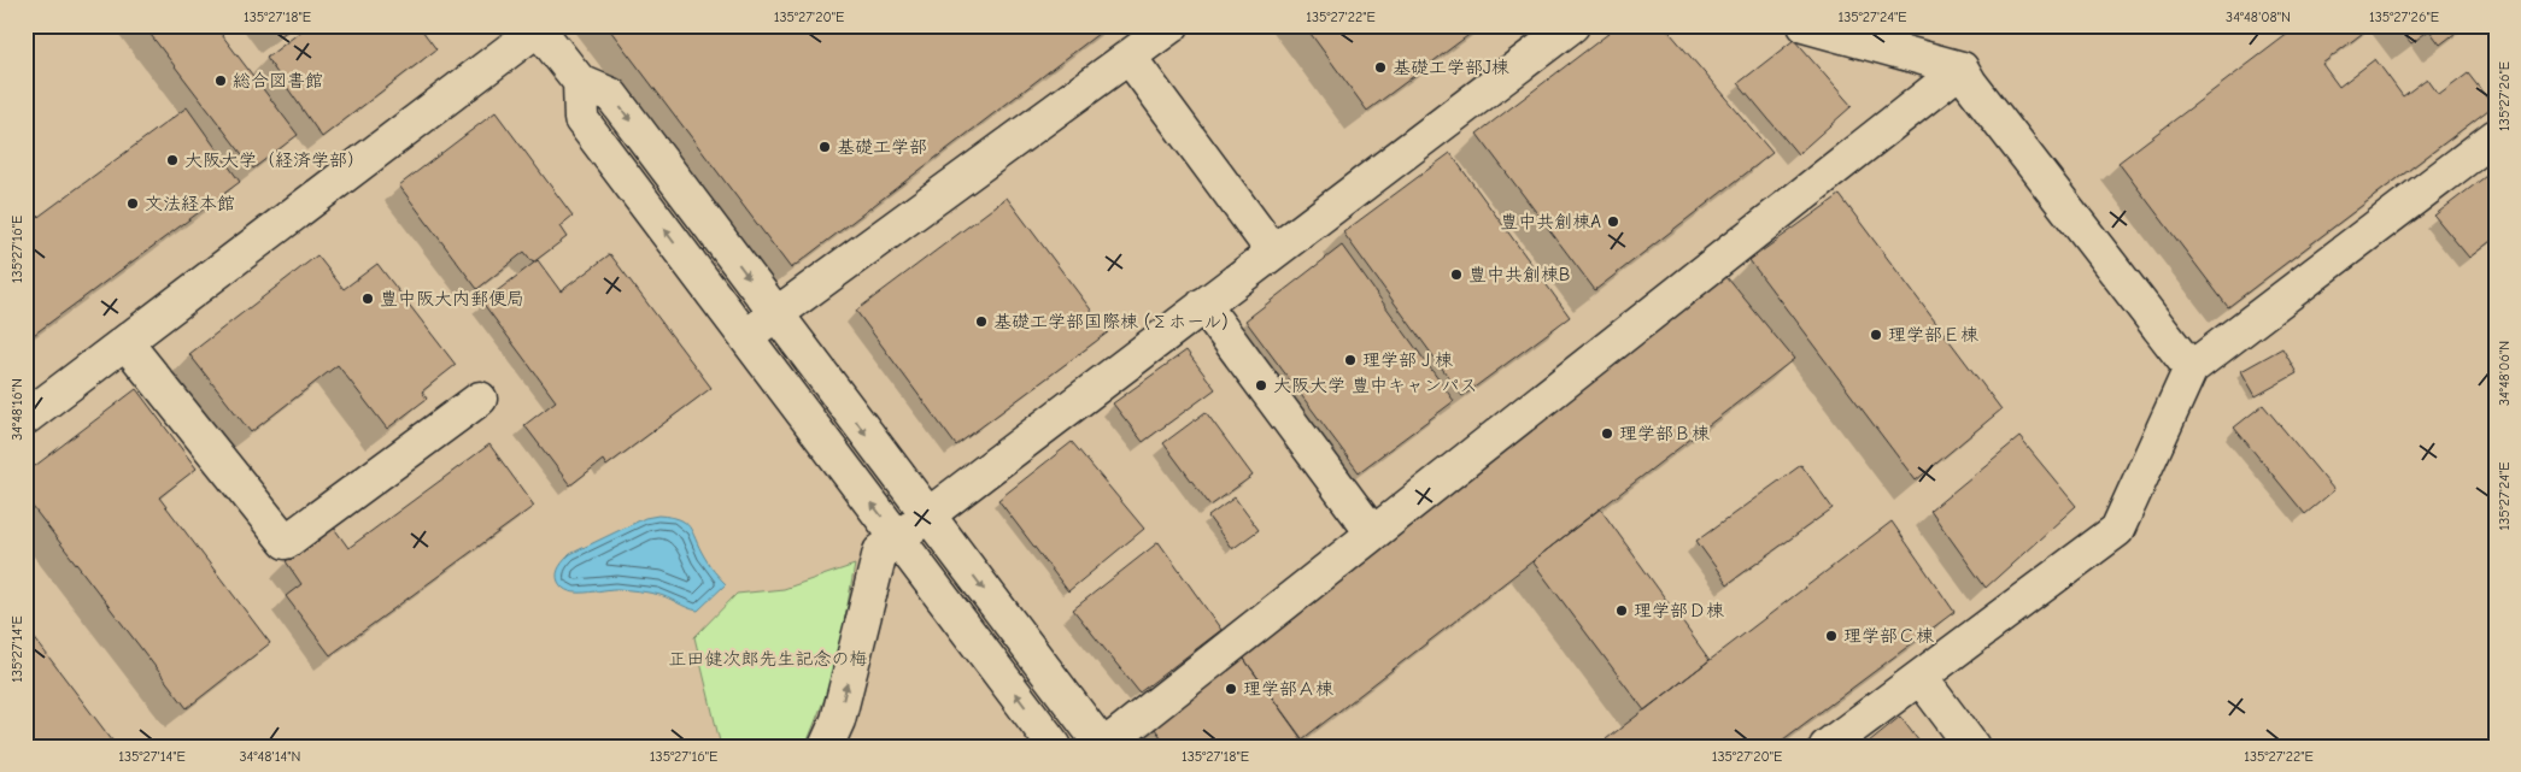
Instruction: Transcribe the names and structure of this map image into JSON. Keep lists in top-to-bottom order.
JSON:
{
  "parks": ["正田健次郎先生記念の梅"],
  "places": [
    "基礎工学部J棟",
    "総合図書館",
    "基礎工学部",
    "大阪大学（経済学部）",
    "文法経本館",
    "豊中共創棟A",
    "豊中共創棟B",
    "豊中阪大内郵便局",
    "基礎工学部国際棟 (Σホール)",
    "理学部Ｅ棟",
    "理学部Ｊ棟",
    "大阪大学 豊中キャンパス",
    "理学部Ｂ棟",
    "理学部Ｄ棟",
    "理学部Ｃ棟",
    "理学部Ａ棟"
  ],
  "coordinates": [
    "135°27'18\"E",
    "135°27'20\"E",
    "135°27'22\"E",
    "135°27'24\"E",
    "34°48'08\"N",
    "135°27'26\"E",
    "135°27'16\"E",
    "34°48'06\"N",
    "34°48'16\"N",
    "135°27'14\"E",
    "34°48'14\"N"
  ]
}
